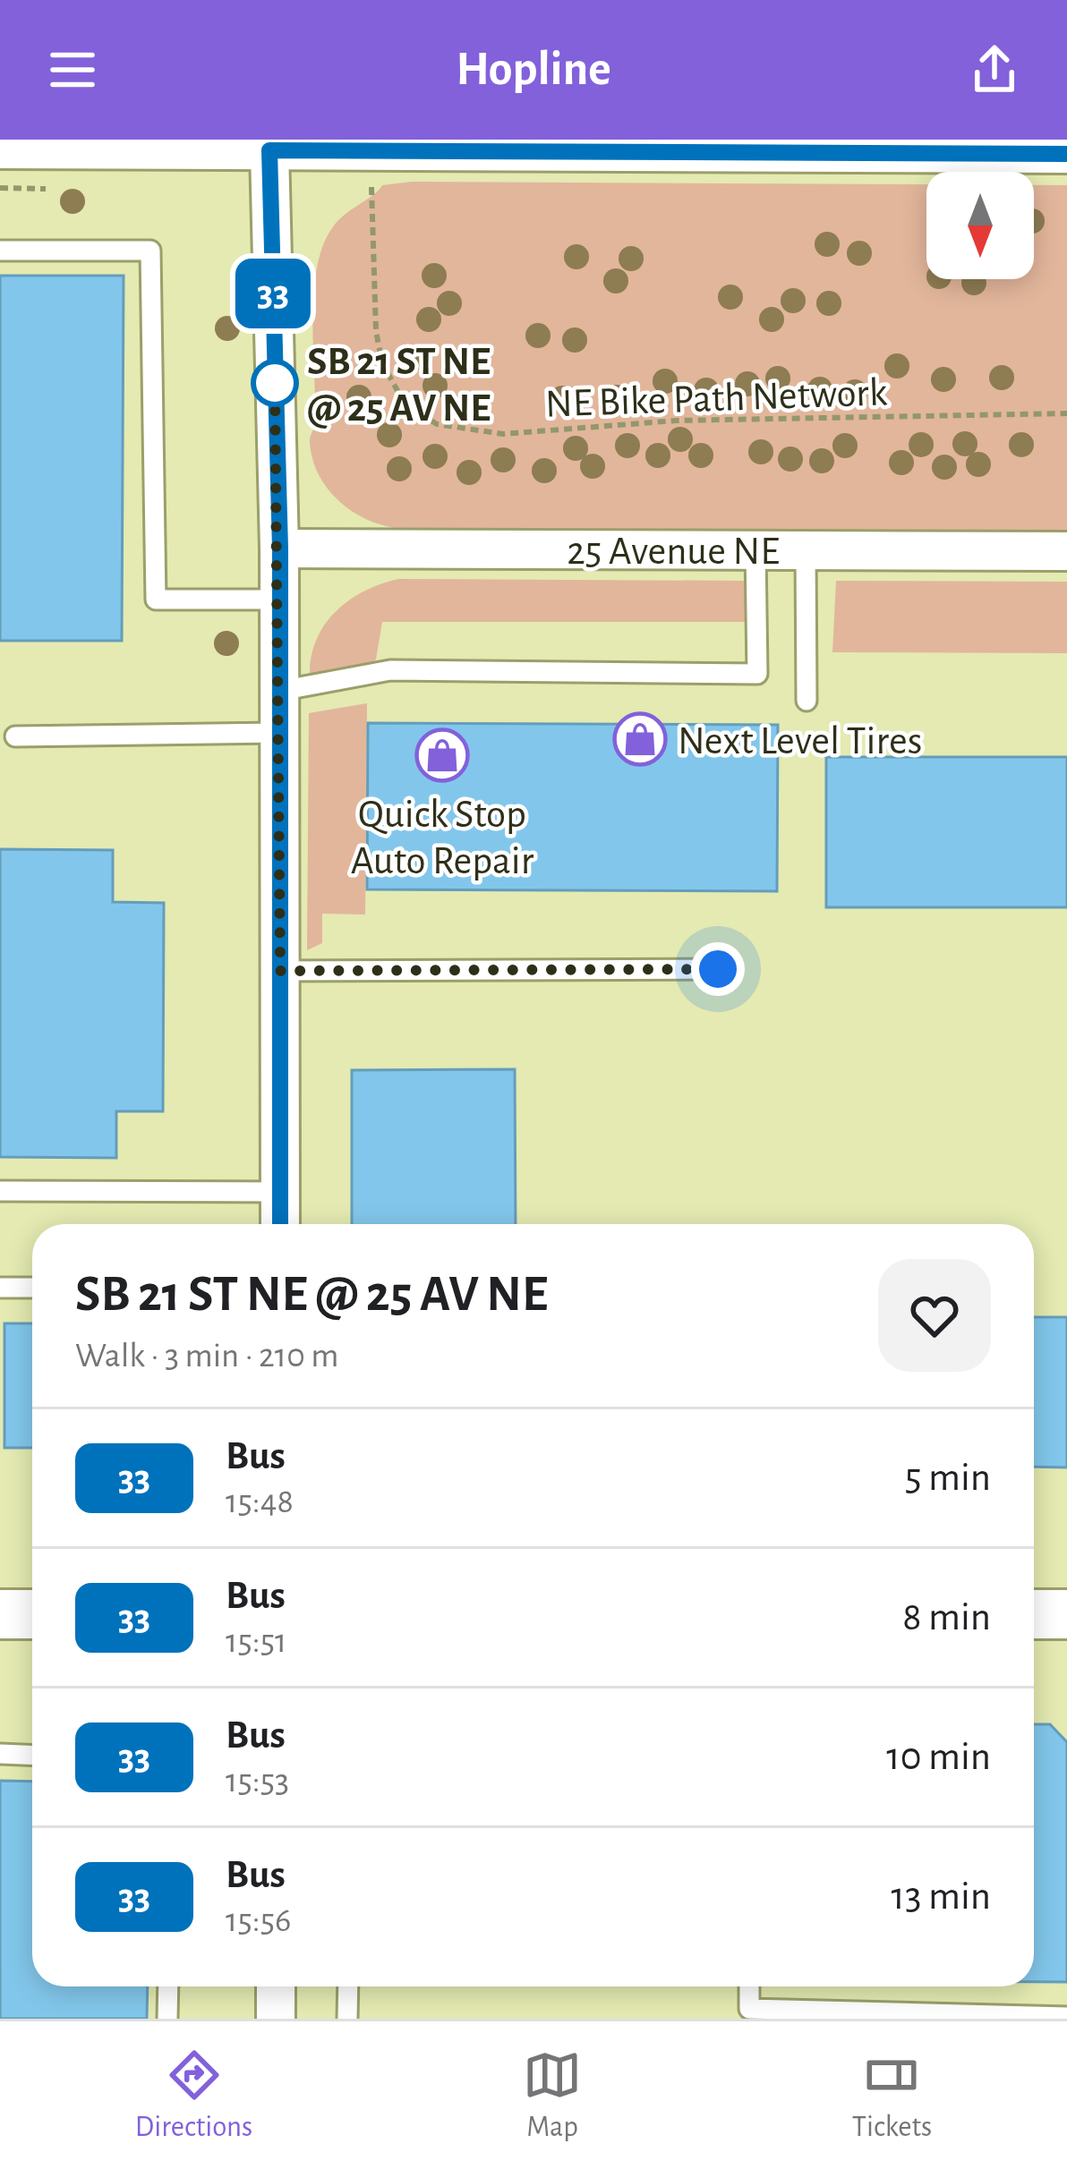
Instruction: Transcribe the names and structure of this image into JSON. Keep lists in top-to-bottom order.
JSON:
{
  "streets": {
    "street": ["25 Avenue NE"],
    "path": ["NE Bike Path Network"]
  },
  "places": {
    "other": ["SB 21 ST NE @ 25 AV NE"],
    "shop": ["Next Level Tires", "Quick Stop Auto Repair"]
  },
  "lines": ["bus line 33"],
  "north": "bottom",
  "page": {
    "header": "Hopline",
    "on_map": "33",
    "heading": ["SB 21 ST NE @ 25 AV NE", "Walk · 3 min · 210 m"],
    "list": [
      {
        "mark": "33",
        "name": "Bus",
        "note": "15:48",
        "value": "5 min"
      },
      {
        "mark": "33",
        "name": "Bus",
        "note": "15:51",
        "value": "8 min"
      },
      {
        "mark": "33",
        "name": "Bus",
        "note": "15:53",
        "value": "10 min"
      },
      {
        "mark": "33",
        "name": "Bus",
        "note": "15:56",
        "value": "13 min"
      }
    ],
    "tabs": ["Directions", "Map", "Tickets"]
  }
}
